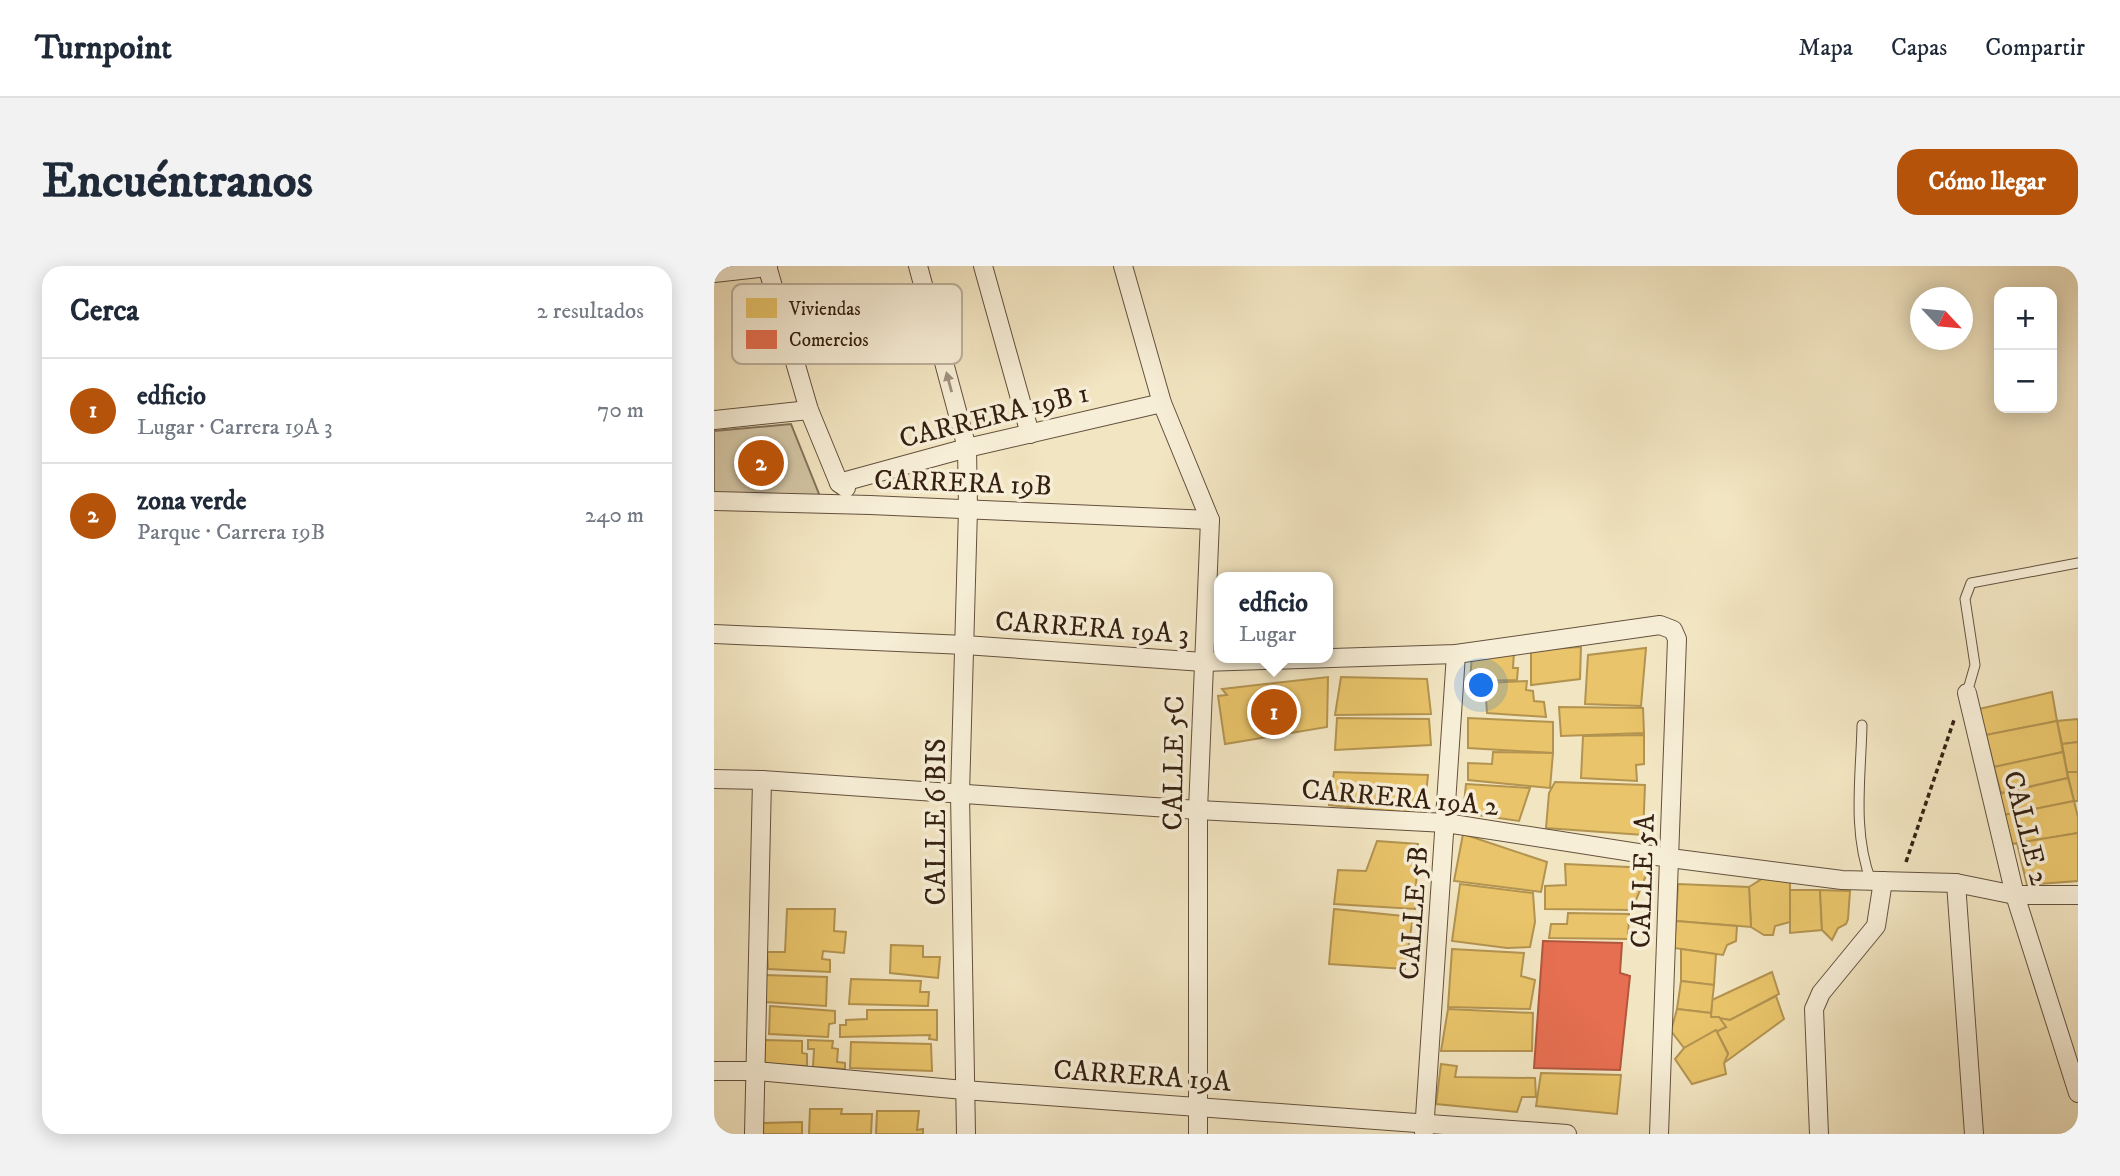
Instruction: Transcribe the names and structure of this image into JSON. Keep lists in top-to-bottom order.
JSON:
{
  "streets": {
    "street": [
      "CARRERA 19B 1",
      "CARRERA 19B",
      "CARRERA 19A 3",
      "CALLE 5C",
      "CARRERA 19A 2",
      "CALLE 6 BIS",
      "CALLE 2",
      "CALLE 5A",
      "CALLE 5B",
      "CARRERA 19A"
    ]
  },
  "crossings": [
    ["CARRERA 19B 1", "CALLE 5C"],
    ["CARRERA 19B 1", "CALLE 6 BIS"],
    ["CARRERA 19B", "CALLE 5C"],
    ["CARRERA 19B", "CALLE 6 BIS"],
    ["CARRERA 19A 3", "CALLE 5C"],
    ["CARRERA 19A 3", "CALLE 6 BIS"],
    ["CARRERA 19A 3", "CALLE 5A"],
    ["CARRERA 19A 3", "CALLE 5B"],
    ["CALLE 5C", "CARRERA 19A 2"],
    ["CALLE 5C", "CARRERA 19A"],
    ["CARRERA 19A 2", "CALLE 6 BIS"],
    ["CARRERA 19A 2", "CALLE 2"],
    ["CARRERA 19A 2", "CALLE 5A"],
    ["CARRERA 19A 2", "CALLE 5B"],
    ["CALLE 6 BIS", "CARRERA 19A"],
    ["CALLE 5B", "CARRERA 19A"]
  ],
  "legend": ["Viviendas", "Comercios"],
  "north": "bottom right",
  "page": {
    "header": "Turnpoint",
    "nav": ["Mapa", "Capas", "Compartir"],
    "buttons": "Cómo llegar",
    "title": "Encuéntranos",
    "heading": ["Cerca", "2 resultados"],
    "map_buttons": ["+", "−"],
    "list": [
      {
        "mark": "1",
        "name": "edficio",
        "note": "Lugar · Carrera 19A 3",
        "value": "70 m"
      },
      {
        "mark": "2",
        "name": "zona verde",
        "note": "Parque · Carrera 19B",
        "value": "240 m"
      }
    ],
    "pins": ["2", "1"],
    "popup": ["edficio", "Lugar"]
  }
}
